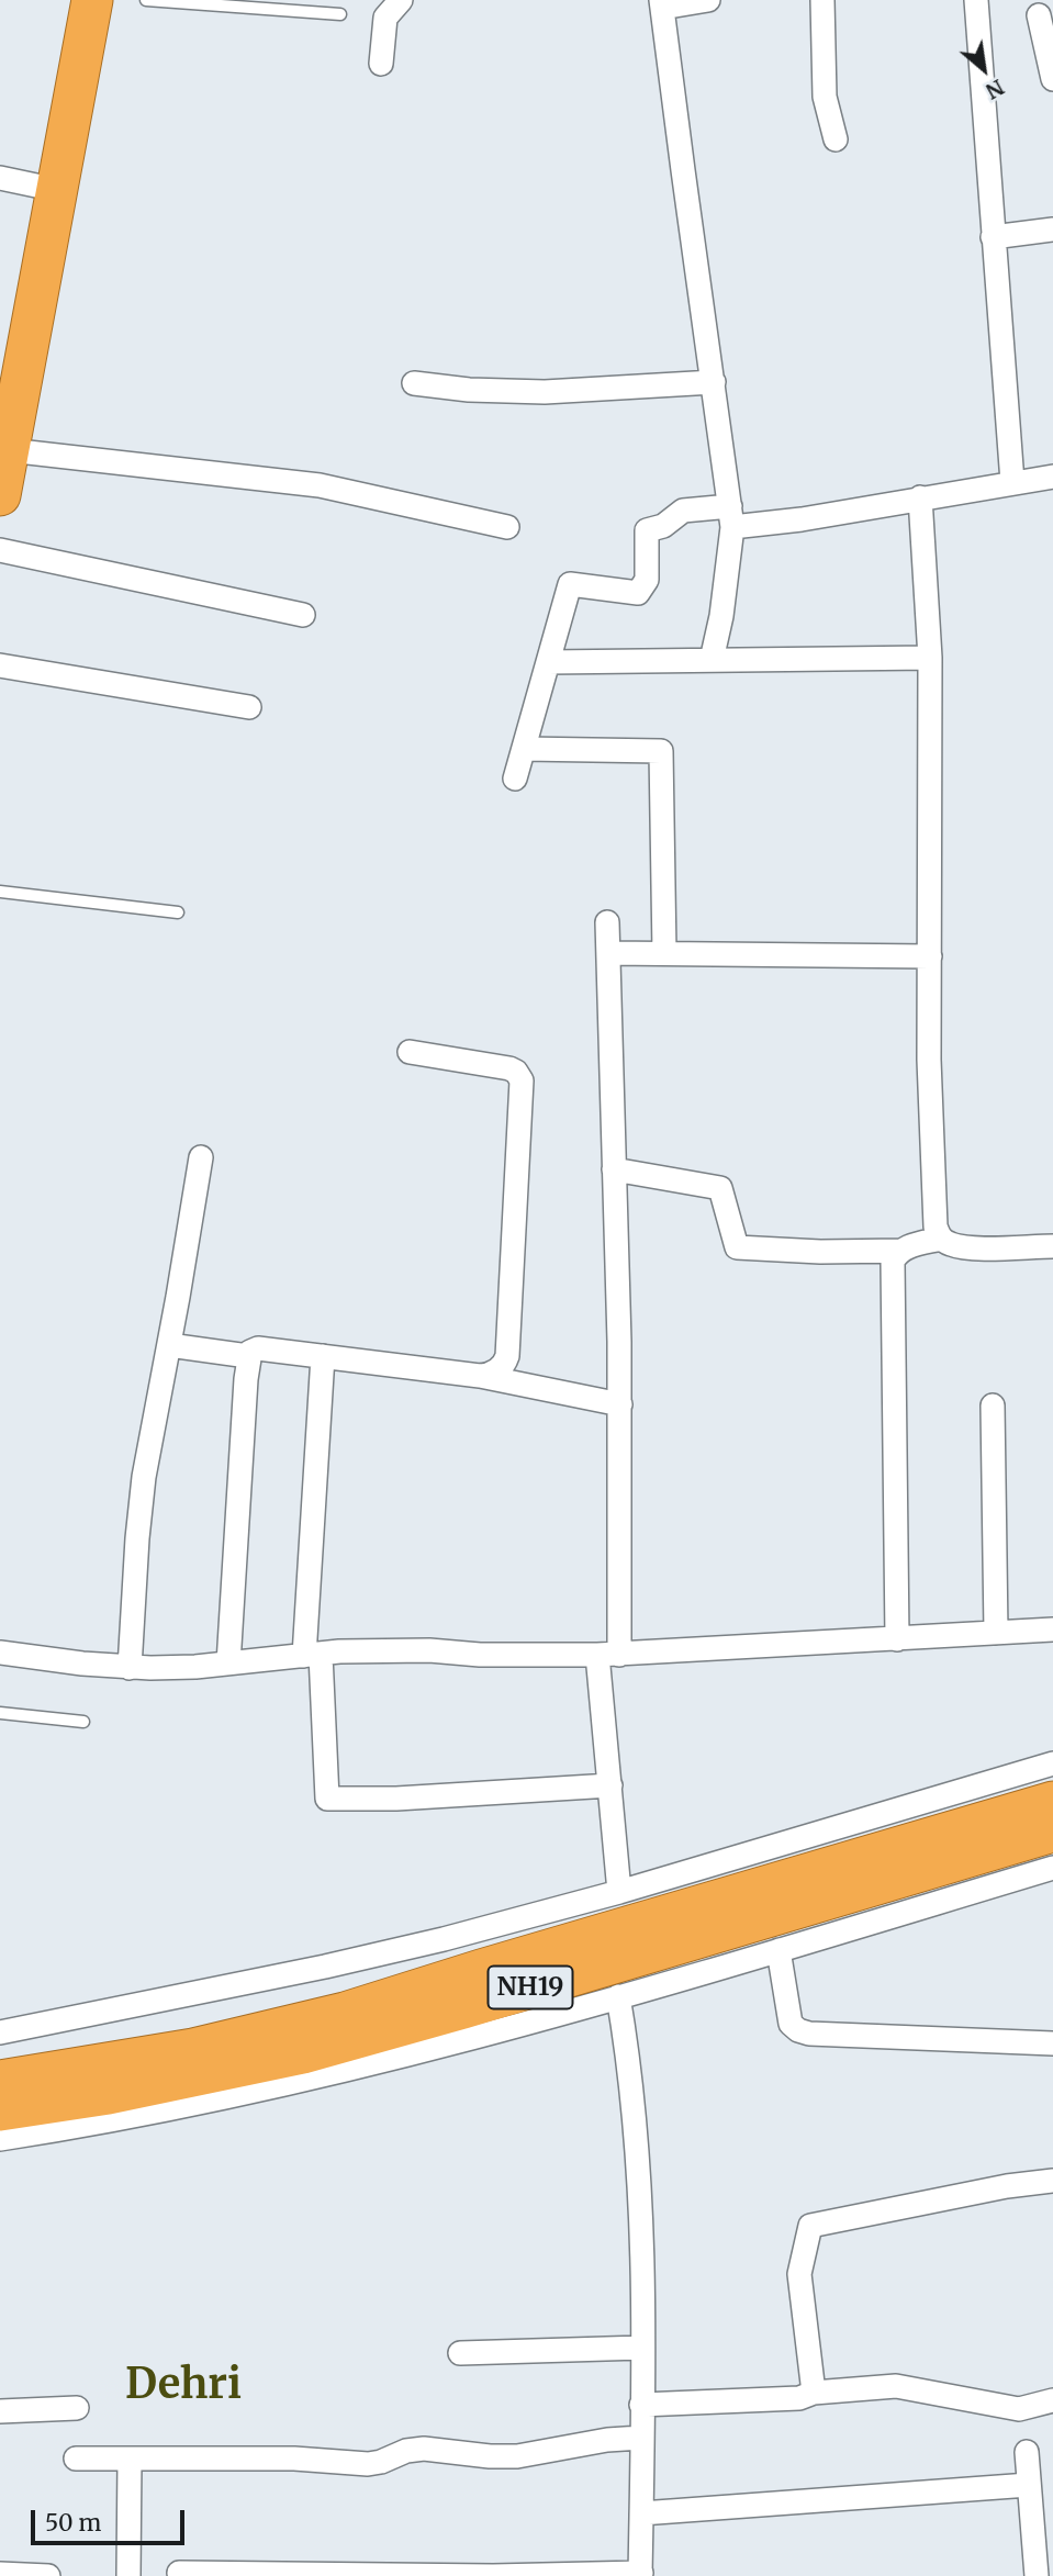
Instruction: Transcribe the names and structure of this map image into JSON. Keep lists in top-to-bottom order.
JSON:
{
  "streets": {
    "highway": ["NH19"]
  },
  "districts": ["Dehri"],
  "scale_bar": "50 m",
  "north": "bottom right"
}
